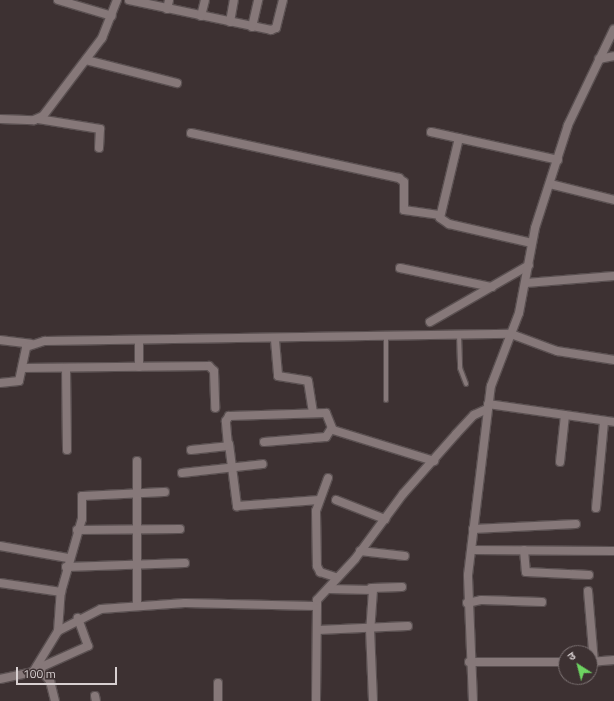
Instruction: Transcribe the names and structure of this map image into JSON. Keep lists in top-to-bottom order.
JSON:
{
  "scale_bar": "100 m",
  "north": "top left"
}
